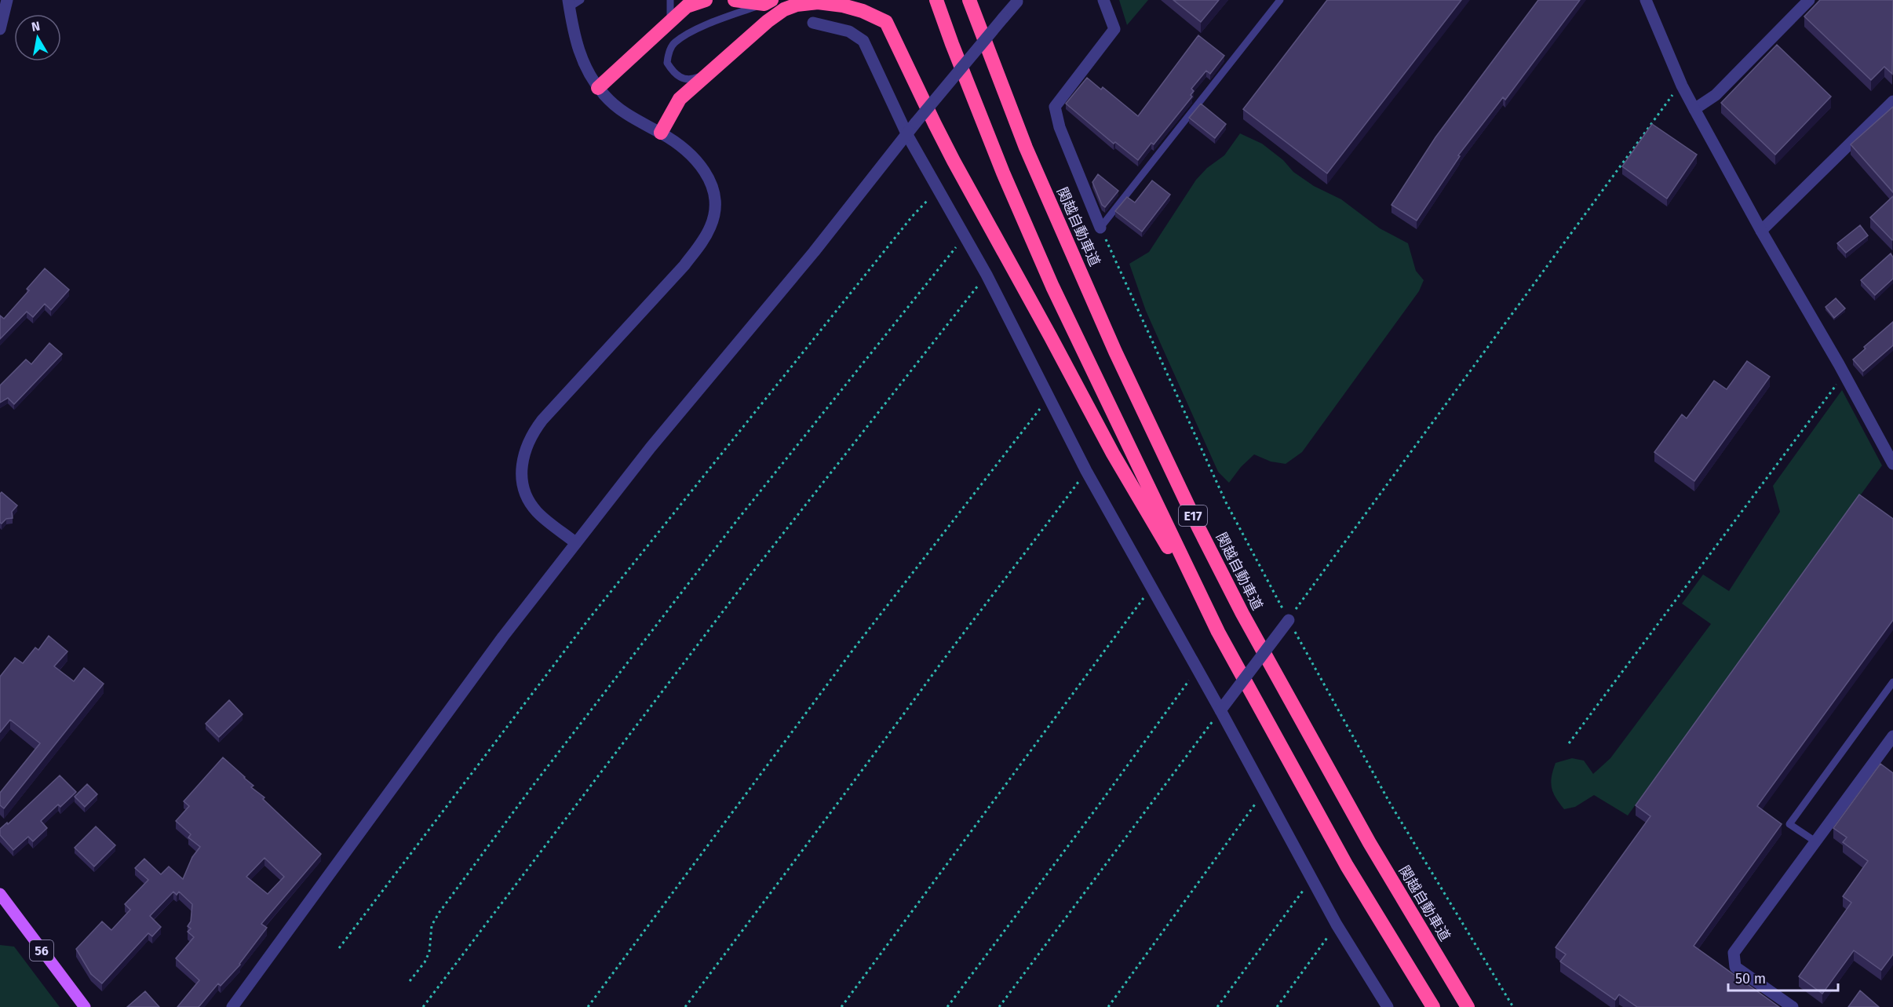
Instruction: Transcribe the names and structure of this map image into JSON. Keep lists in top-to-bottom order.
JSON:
{
  "streets": {
    "highway": ["関越自動車道", "E17"],
    "main road": ["56"]
  },
  "scale_bar": "50 m",
  "north": "top"
}
